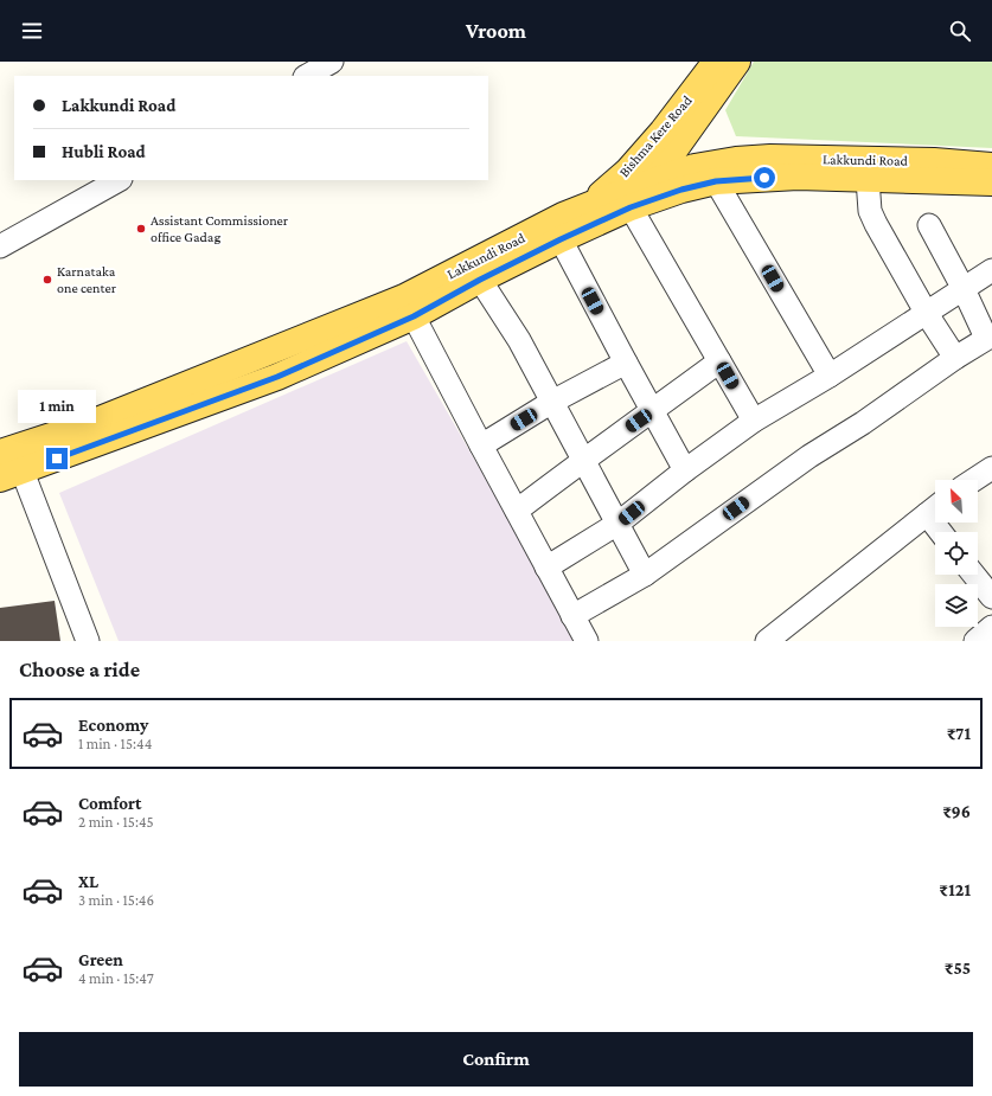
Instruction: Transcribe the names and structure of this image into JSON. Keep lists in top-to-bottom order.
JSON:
{
  "streets": {
    "main road": ["Bishma Kere Road", "Lakkundi Road"]
  },
  "crossings": [
    ["Bishma Kere Road", "Lakkundi Road"]
  ],
  "places": ["Assistant Commissioner office Gadag", "Karnataka one center"],
  "north": "top left",
  "page": {
    "header": "Vroom",
    "banner": ["Lakkundi Road", "Hubli Road"],
    "bubble": "1 min",
    "heading": "Choose a ride",
    "list": [
      {
        "name": "Economy",
        "note": "1 min · 15:44",
        "value": "₹71"
      },
      {
        "name": "Comfort",
        "note": "2 min · 15:45",
        "value": "₹96"
      },
      {
        "name": "XL",
        "note": "3 min · 15:46",
        "value": "₹121"
      },
      {
        "name": "Green",
        "note": "4 min · 15:47",
        "value": "₹55"
      }
    ],
    "buttons": "Confirm"
  }
}
